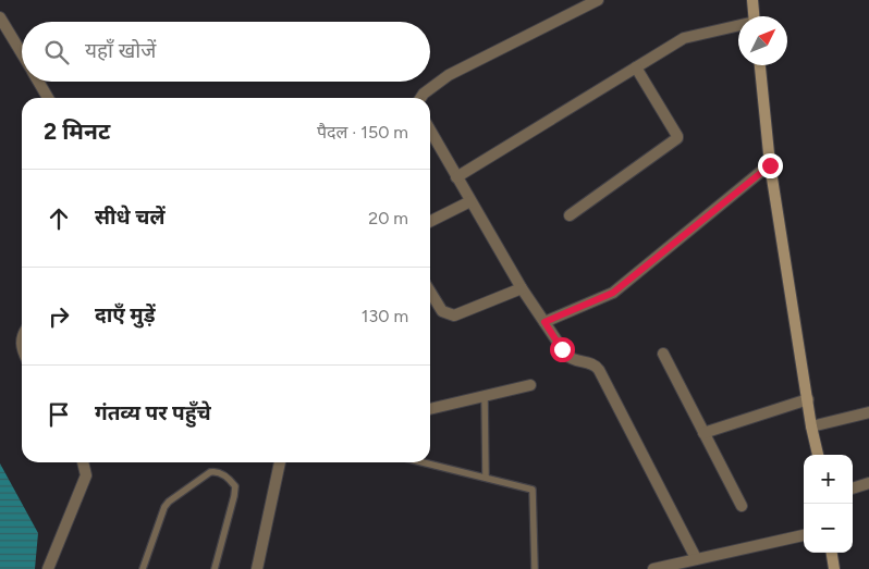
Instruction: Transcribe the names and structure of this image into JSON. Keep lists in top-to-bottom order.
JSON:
{
  "north": "top right",
  "page": {
    "search": "यहाँ खोजें",
    "heading": ["2 मिनट", "पैदल · 150 m"],
    "list": [
      ["सीधे चलें", "20 m"],
      ["दाएँ मुड़ें", "130 m"],
      "गंतव्य पर पहुँचे"
    ],
    "map_buttons": ["+", "−"]
  }
}
